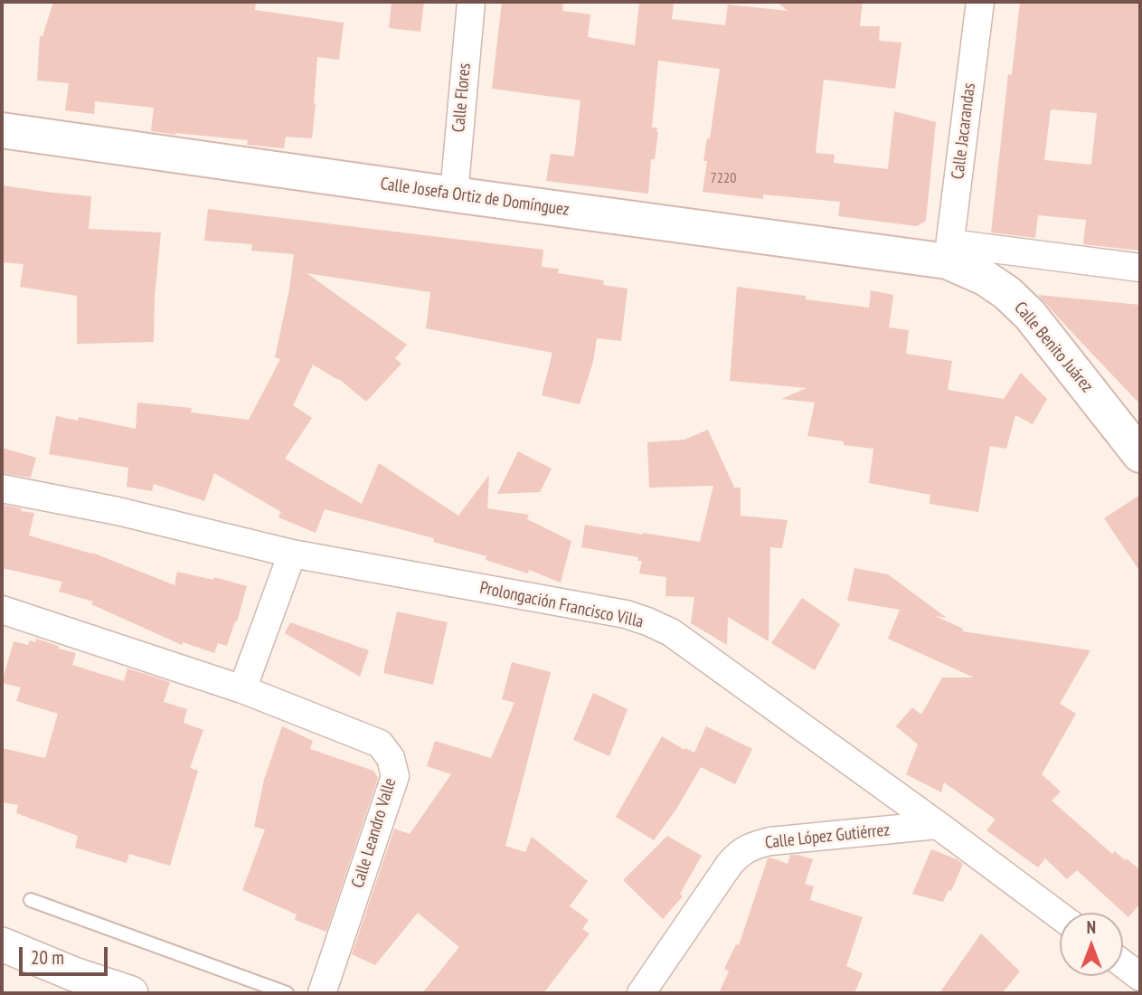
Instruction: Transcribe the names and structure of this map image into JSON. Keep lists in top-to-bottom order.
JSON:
{
  "streets": {
    "main road": ["Calle Josefa Ortiz de Domínguez", "Calle Benito Juárez"],
    "street": [
      "Calle Flores",
      "Calle Jacarandas",
      "Prolongación Francisco Villa",
      "Calle Leandro Valle",
      "Calle López Gutiérrez"
    ]
  },
  "crossings": [
    ["Calle Flores", "Calle Josefa Ortiz de Domínguez"],
    ["Calle Jacarandas", "Calle Josefa Ortiz de Domínguez"],
    ["Calle Jacarandas", "Calle Benito Juárez"],
    ["Calle Josefa Ortiz de Domínguez", "Calle Benito Juárez"],
    ["Prolongación Francisco Villa", "Calle López Gutiérrez"]
  ],
  "house_numbers": ["7220"],
  "scale_bar": "20 m",
  "north": "top"
}
